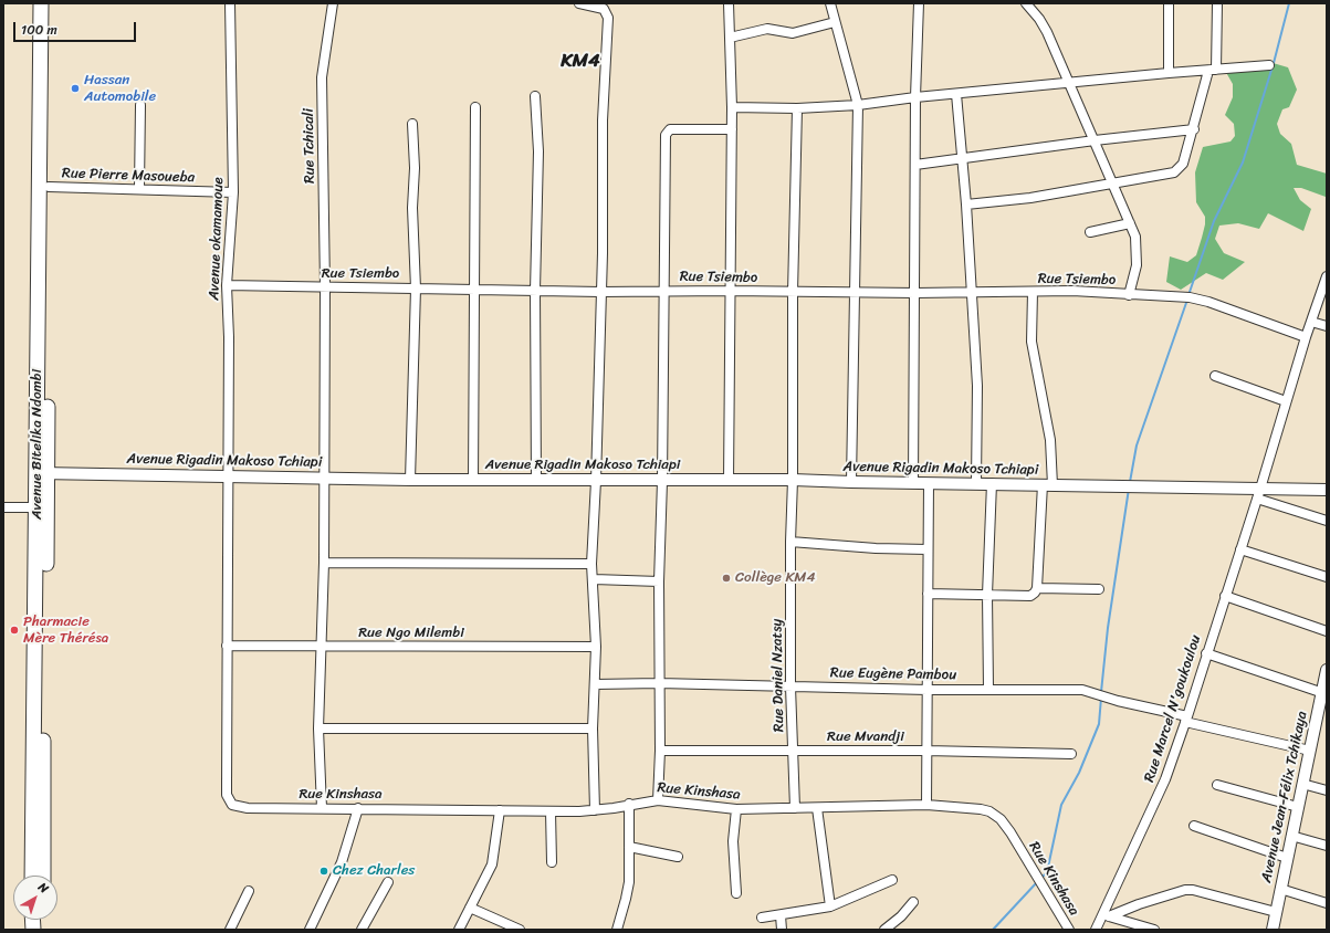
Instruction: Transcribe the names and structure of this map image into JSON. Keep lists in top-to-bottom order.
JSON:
{
  "streets": {
    "highway": ["Avenue Bitelika Ndombi"],
    "street": [
      "Rue Tchicali",
      "Rue Pierre Masoueba",
      "Avenue okamamoue",
      "Rue Tsiembo",
      "Avenue Rigadin Makoso Tchiapi",
      "Rue Ngo Milembi",
      "Rue Eugène Pambou",
      "Rue Daniel Nzatsy",
      "Rue Marcel N'goukoulou",
      "Rue Mvandji",
      "Rue Kinshasa",
      "Avenue Jean-Félix Tchikaya"
    ]
  },
  "crossings": [
    ["Rue Tchicali", "Rue Tsiembo"],
    ["Rue Tchicali", "Avenue Rigadin Makoso Tchiapi"],
    ["Rue Tchicali", "Rue Ngo Milembi"],
    ["Rue Tchicali", "Rue Kinshasa"],
    ["Rue Pierre Masoueba", "Avenue okamamoue"],
    ["Rue Pierre Masoueba", "Avenue Bitelika Ndombi"],
    ["Avenue okamamoue", "Rue Tsiembo"],
    ["Avenue okamamoue", "Avenue Rigadin Makoso Tchiapi"],
    ["Avenue okamamoue", "Rue Ngo Milembi"],
    ["Avenue okamamoue", "Rue Kinshasa"],
    ["Rue Tsiembo", "Rue Daniel Nzatsy"],
    ["Rue Tsiembo", "Rue Marcel N'goukoulou"],
    ["Avenue Bitelika Ndombi", "Avenue Rigadin Makoso Tchiapi"],
    ["Avenue Rigadin Makoso Tchiapi", "Rue Daniel Nzatsy"],
    ["Avenue Rigadin Makoso Tchiapi", "Rue Marcel N'goukoulou"],
    ["Rue Eugène Pambou", "Rue Daniel Nzatsy"],
    ["Rue Eugène Pambou", "Rue Marcel N'goukoulou"],
    ["Rue Eugène Pambou", "Avenue Jean-Félix Tchikaya"],
    ["Rue Daniel Nzatsy", "Rue Mvandji"],
    ["Rue Daniel Nzatsy", "Rue Kinshasa"]
  ],
  "districts": ["KM4"],
  "places": [
    "Hassan Automobile",
    "Collège KM4",
    "Pharmacie Mère Thérésa",
    "Chez Charles"
  ],
  "scale_bar": "100 m",
  "north": "top right"
}
